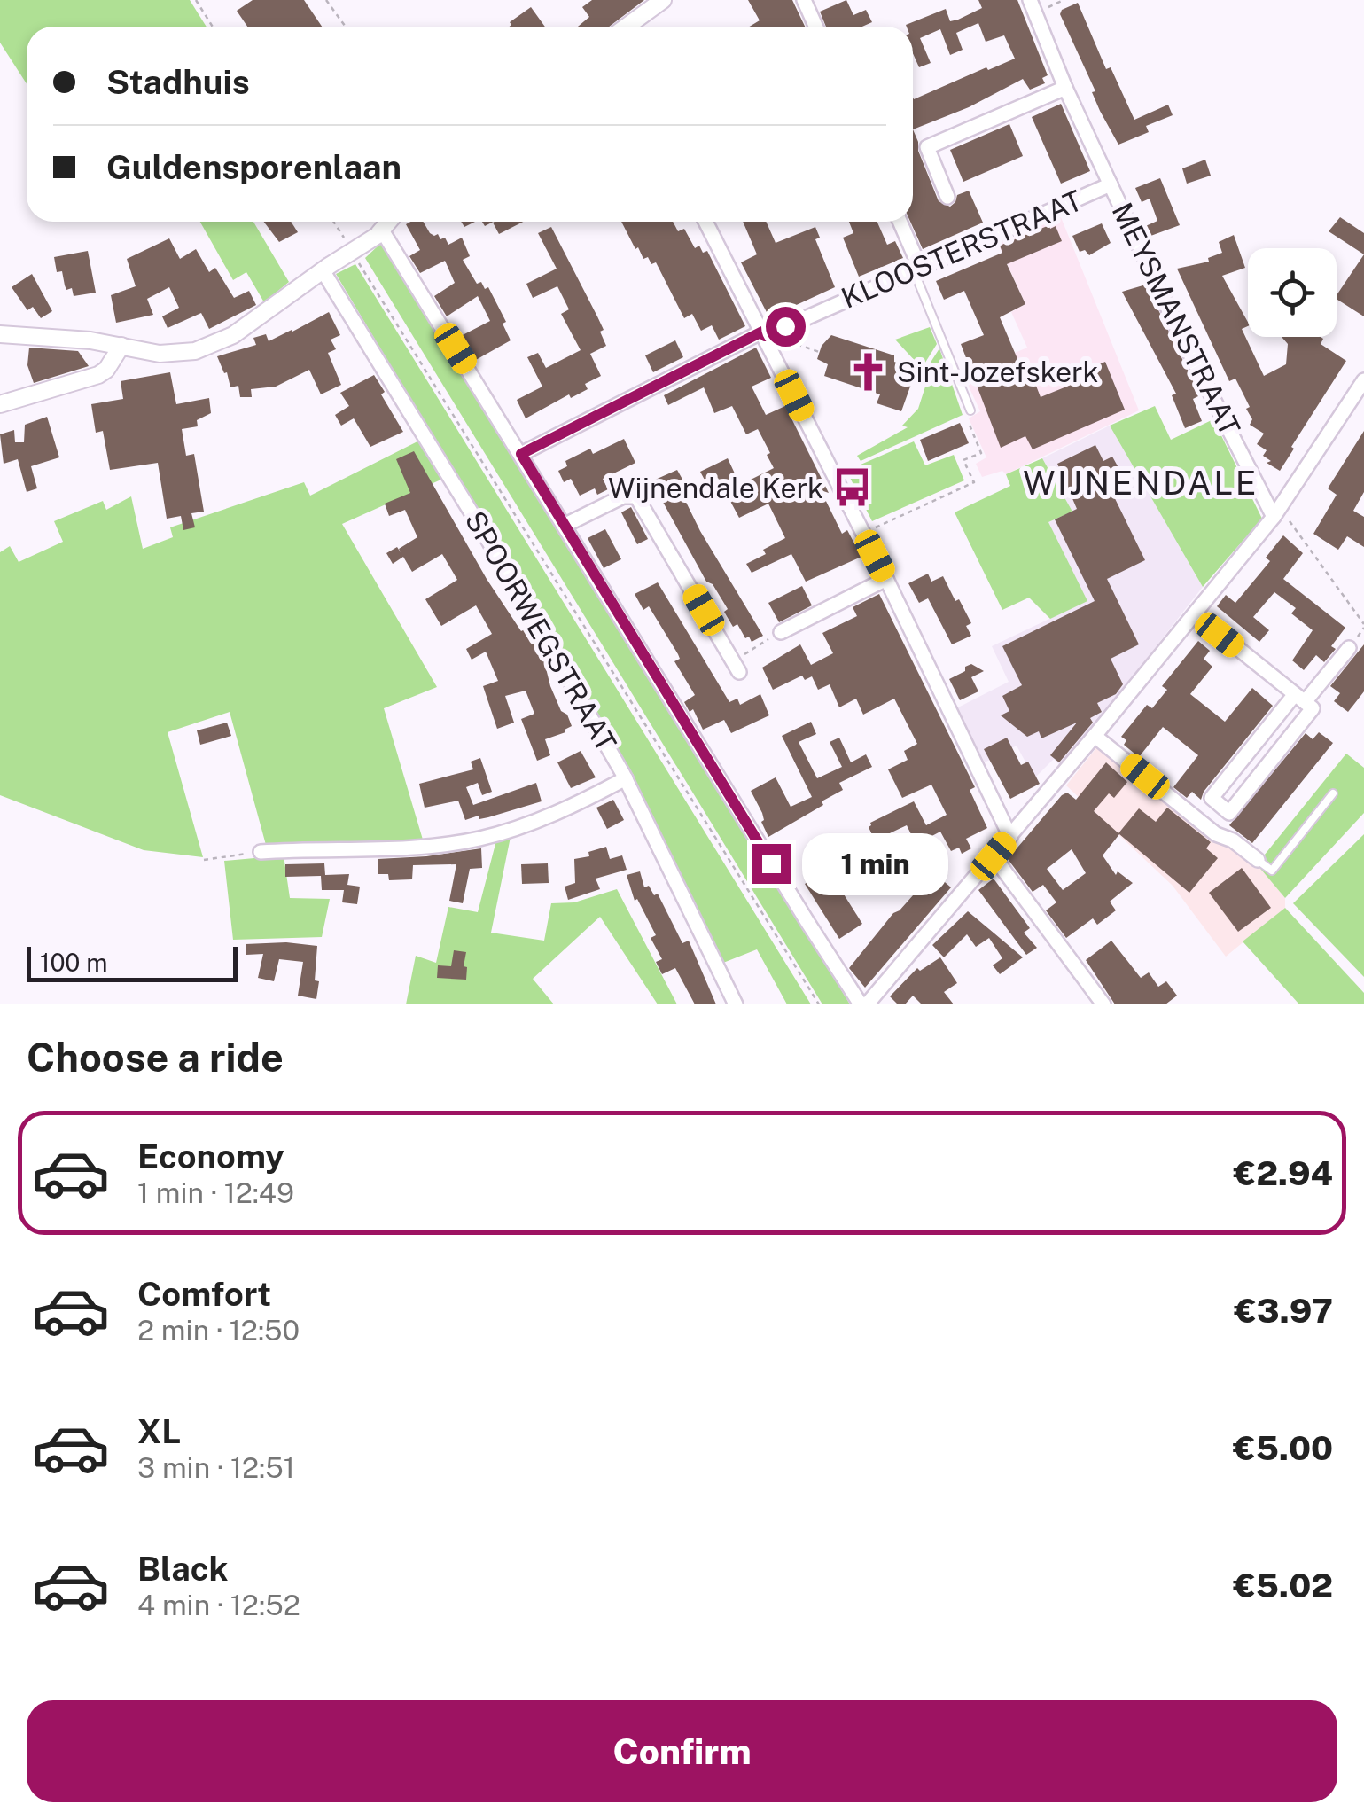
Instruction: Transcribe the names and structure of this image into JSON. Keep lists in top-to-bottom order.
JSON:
{
  "streets": {
    "street": ["KLOOSTERSTRAAT", "MEYSMANSTRAAT", "SPOORWEGSTRAAT"]
  },
  "crossings": [
    ["KLOOSTERSTRAAT", "MEYSMANSTRAAT"]
  ],
  "districts": ["WIJNENDALE"],
  "places": {
    "church": ["Sint-Jozefskerk"],
    "bus stop": ["Wijnendale Kerk"]
  },
  "scale_bar": "100 m",
  "page": {
    "banner": ["Stadhuis", "Guldensporenlaan"],
    "bubble": "1 min",
    "scale": "100 m",
    "heading": "Choose a ride",
    "list": [
      {
        "name": "Economy",
        "note": "1 min · 12:49",
        "value": "€2.94"
      },
      {
        "name": "Comfort",
        "note": "2 min · 12:50",
        "value": "€3.97"
      },
      {
        "name": "XL",
        "note": "3 min · 12:51",
        "value": "€5.00"
      },
      {
        "name": "Black",
        "note": "4 min · 12:52",
        "value": "€5.02"
      }
    ],
    "buttons": "Confirm"
  }
}
